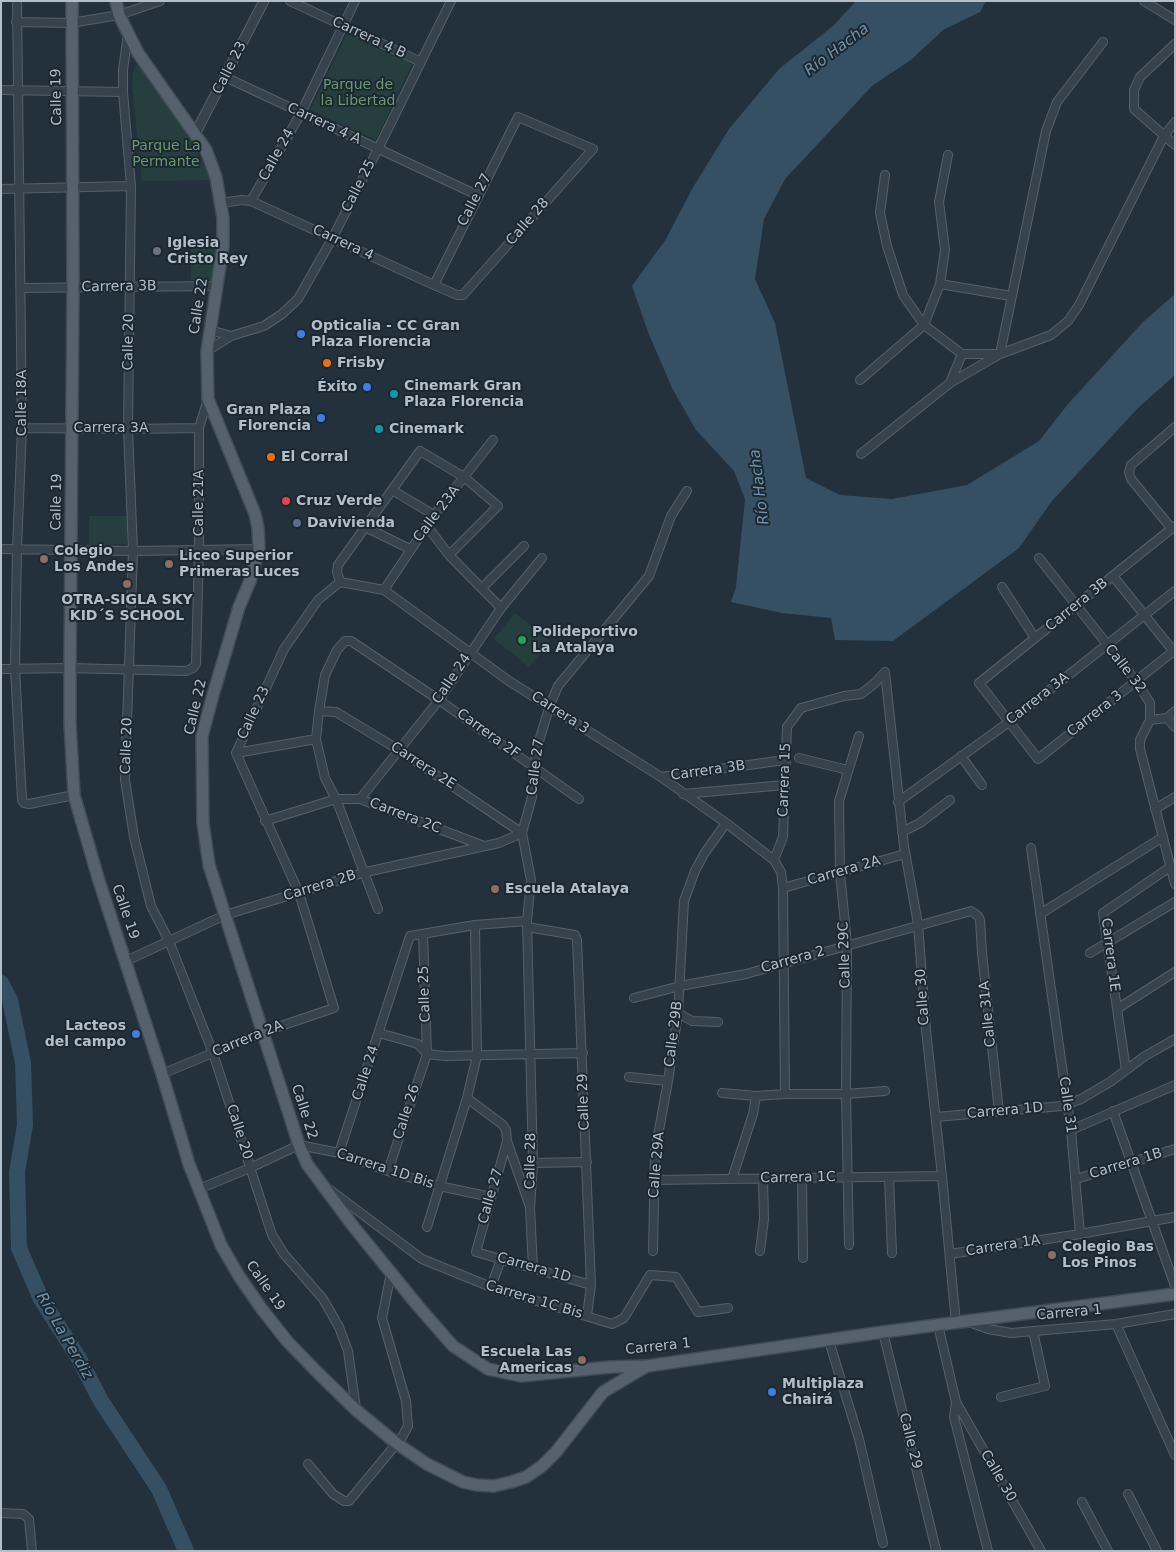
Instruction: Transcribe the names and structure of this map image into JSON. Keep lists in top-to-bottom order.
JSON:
{
  "streets": {
    "main road": ["Calle 19", "Calle 22", "Carrera 1"],
    "street": [
      "Carrera 4 B",
      "Calle 23",
      "Carrera 4 A",
      "Calle 24",
      "Calle 25",
      "Calle 27",
      "Calle 28",
      "Carrera 4",
      "Carrera 3B",
      "Calle 20",
      "Calle 18A",
      "Carrera 3A",
      "Calle 21A",
      "Calle 23A",
      "Calle 32",
      "Carrera 3",
      "Carrera 2F",
      "Carrera 2E",
      "Carrera 15",
      "Carrera 2C",
      "Carrera 2A",
      "Carrera 2B",
      "Calle 29C",
      "Carrera 1E",
      "Carrera 2",
      "Calle 30",
      "Calle 31A",
      "Calle 29B",
      "Calle 29",
      "Calle 31",
      "Carrera 1D",
      "Calle 26",
      "Carrera 1B",
      "Calle 29A",
      "Carrera 1D Bis",
      "Carrera 1C",
      "Carrera 1A",
      "Carrera 1C Bis"
    ]
  },
  "crossings": [
    ["Carrera 4 B", "Calle 24"],
    ["Carrera 4 B", "Calle 25"],
    ["Calle 23", "Carrera 4 A"],
    ["Calle 23", "Calle 22"],
    ["Calle 23", "Carrera 3"],
    ["Calle 23", "Carrera 2C"],
    ["Calle 23", "Carrera 2A"],
    ["Calle 23", "Carrera 2B"],
    ["Calle 19", "Carrera 3B"],
    ["Calle 19", "Calle 20"],
    ["Calle 19", "Calle 18A"],
    ["Calle 19", "Carrera 3A"],
    ["Calle 19", "Carrera 2A"],
    ["Calle 19", "Carrera 2B"],
    ["Calle 19", "Carrera 1"],
    ["Carrera 4 A", "Calle 24"],
    ["Carrera 4 A", "Calle 25"],
    ["Carrera 4 A", "Calle 27"],
    ["Calle 24", "Calle 25"],
    ["Calle 24", "Carrera 4"],
    ["Calle 24", "Carrera 3"],
    ["Calle 24", "Carrera 2F"],
    ["Calle 24", "Carrera 2E"],
    ["Calle 24", "Carrera 2C"],
    ["Calle 24", "Carrera 1D Bis"],
    ["Calle 25", "Carrera 4"],
    ["Calle 25", "Calle 22"],
    ["Calle 25", "Calle 26"],
    ["Calle 27", "Calle 28"],
    ["Calle 27", "Carrera 4"],
    ["Calle 27", "Carrera 3"],
    ["Calle 27", "Carrera 2F"],
    ["Calle 27", "Carrera 2E"],
    ["Calle 27", "Carrera 2B"],
    ["Calle 27", "Calle 29"],
    ["Calle 27", "Carrera 1D"],
    ["Calle 27", "Carrera 1D Bis"],
    ["Calle 28", "Carrera 4"],
    ["Calle 28", "Carrera 1D"],
    ["Carrera 4", "Calle 22"],
    ["Carrera 3B", "Calle 22"],
    ["Carrera 3B", "Calle 20"],
    ["Carrera 3B", "Calle 18A"],
    ["Carrera 3B", "Carrera 3A"],
    ["Carrera 3B", "Calle 32"],
    ["Carrera 3B", "Carrera 3"],
    ["Carrera 3B", "Carrera 15"],
    ["Calle 22", "Calle 20"],
    ["Calle 22", "Calle 21A"],
    ["Calle 22", "Carrera 2A"],
    ["Calle 22", "Carrera 2B"],
    ["Calle 22", "Carrera 1D Bis"],
    ["Calle 22", "Carrera 1C Bis"],
    ["Calle 22", "Carrera 1"],
    ["Calle 20", "Carrera 3A"],
    ["Calle 20", "Calle 21A"],
    ["Calle 20", "Carrera 2A"],
    ["Calle 20", "Carrera 2B"],
    ["Calle 18A", "Carrera 3A"],
    ["Carrera 3A", "Calle 21A"],
    ["Carrera 3A", "Calle 32"],
    ["Carrera 3A", "Carrera 3"],
    ["Carrera 3A", "Calle 30"],
    ["Calle 23A", "Carrera 3"],
    ["Calle 32", "Carrera 3"],
    ["Carrera 3", "Carrera 15"],
    ["Carrera 2F", "Carrera 2E"],
    ["Carrera 2E", "Carrera 2B"],
    ["Carrera 15", "Calle 30"],
    ["Carrera 2C", "Carrera 2B"],
    ["Carrera 2A", "Calle 29C"],
    ["Carrera 2A", "Calle 30"],
    ["Calle 29C", "Carrera 2"],
    ["Calle 29C", "Carrera 1C"],
    ["Carrera 2", "Calle 30"],
    ["Carrera 2", "Calle 31A"],
    ["Carrera 2", "Calle 29B"],
    ["Calle 30", "Carrera 1D"],
    ["Calle 30", "Carrera 1C"],
    ["Calle 30", "Carrera 1A"],
    ["Calle 30", "Carrera 1"],
    ["Calle 31A", "Carrera 1D"],
    ["Calle 29B", "Calle 29A"],
    ["Calle 29", "Carrera 1D"],
    ["Calle 29", "Carrera 1C Bis"],
    ["Calle 29", "Carrera 1"],
    ["Calle 31", "Carrera 1D"],
    ["Calle 31", "Carrera 1B"],
    ["Calle 31", "Carrera 1A"],
    ["Calle 26", "Carrera 1D Bis"],
    ["Calle 29A", "Carrera 1C"]
  ],
  "water": ["Río Hacha", "Río La Perdiz"],
  "parks": ["Parque de la Libertad", "Parque La Permante"],
  "places": [
    "Iglesia Cristo Rey",
    "Opticalia - CC Gran Plaza Florencia",
    "Frisby",
    "Éxito",
    "Cinemark Gran Plaza Florencia",
    "Gran Plaza Florencia",
    "Cinemark",
    "El Corral",
    "Cruz Verde",
    "Davivienda",
    "Colegio Los Andes",
    "Liceo Superior Primeras Luces",
    "OTRA-SIGLA SKY KID´S SCHOOL",
    "Polideportivo La Atalaya",
    "Escuela Atalaya",
    "Lacteos del campo",
    "Colegio Bas Los Pinos",
    "Escuela Las Americas",
    "Multiplaza Chairá"
  ]
}
